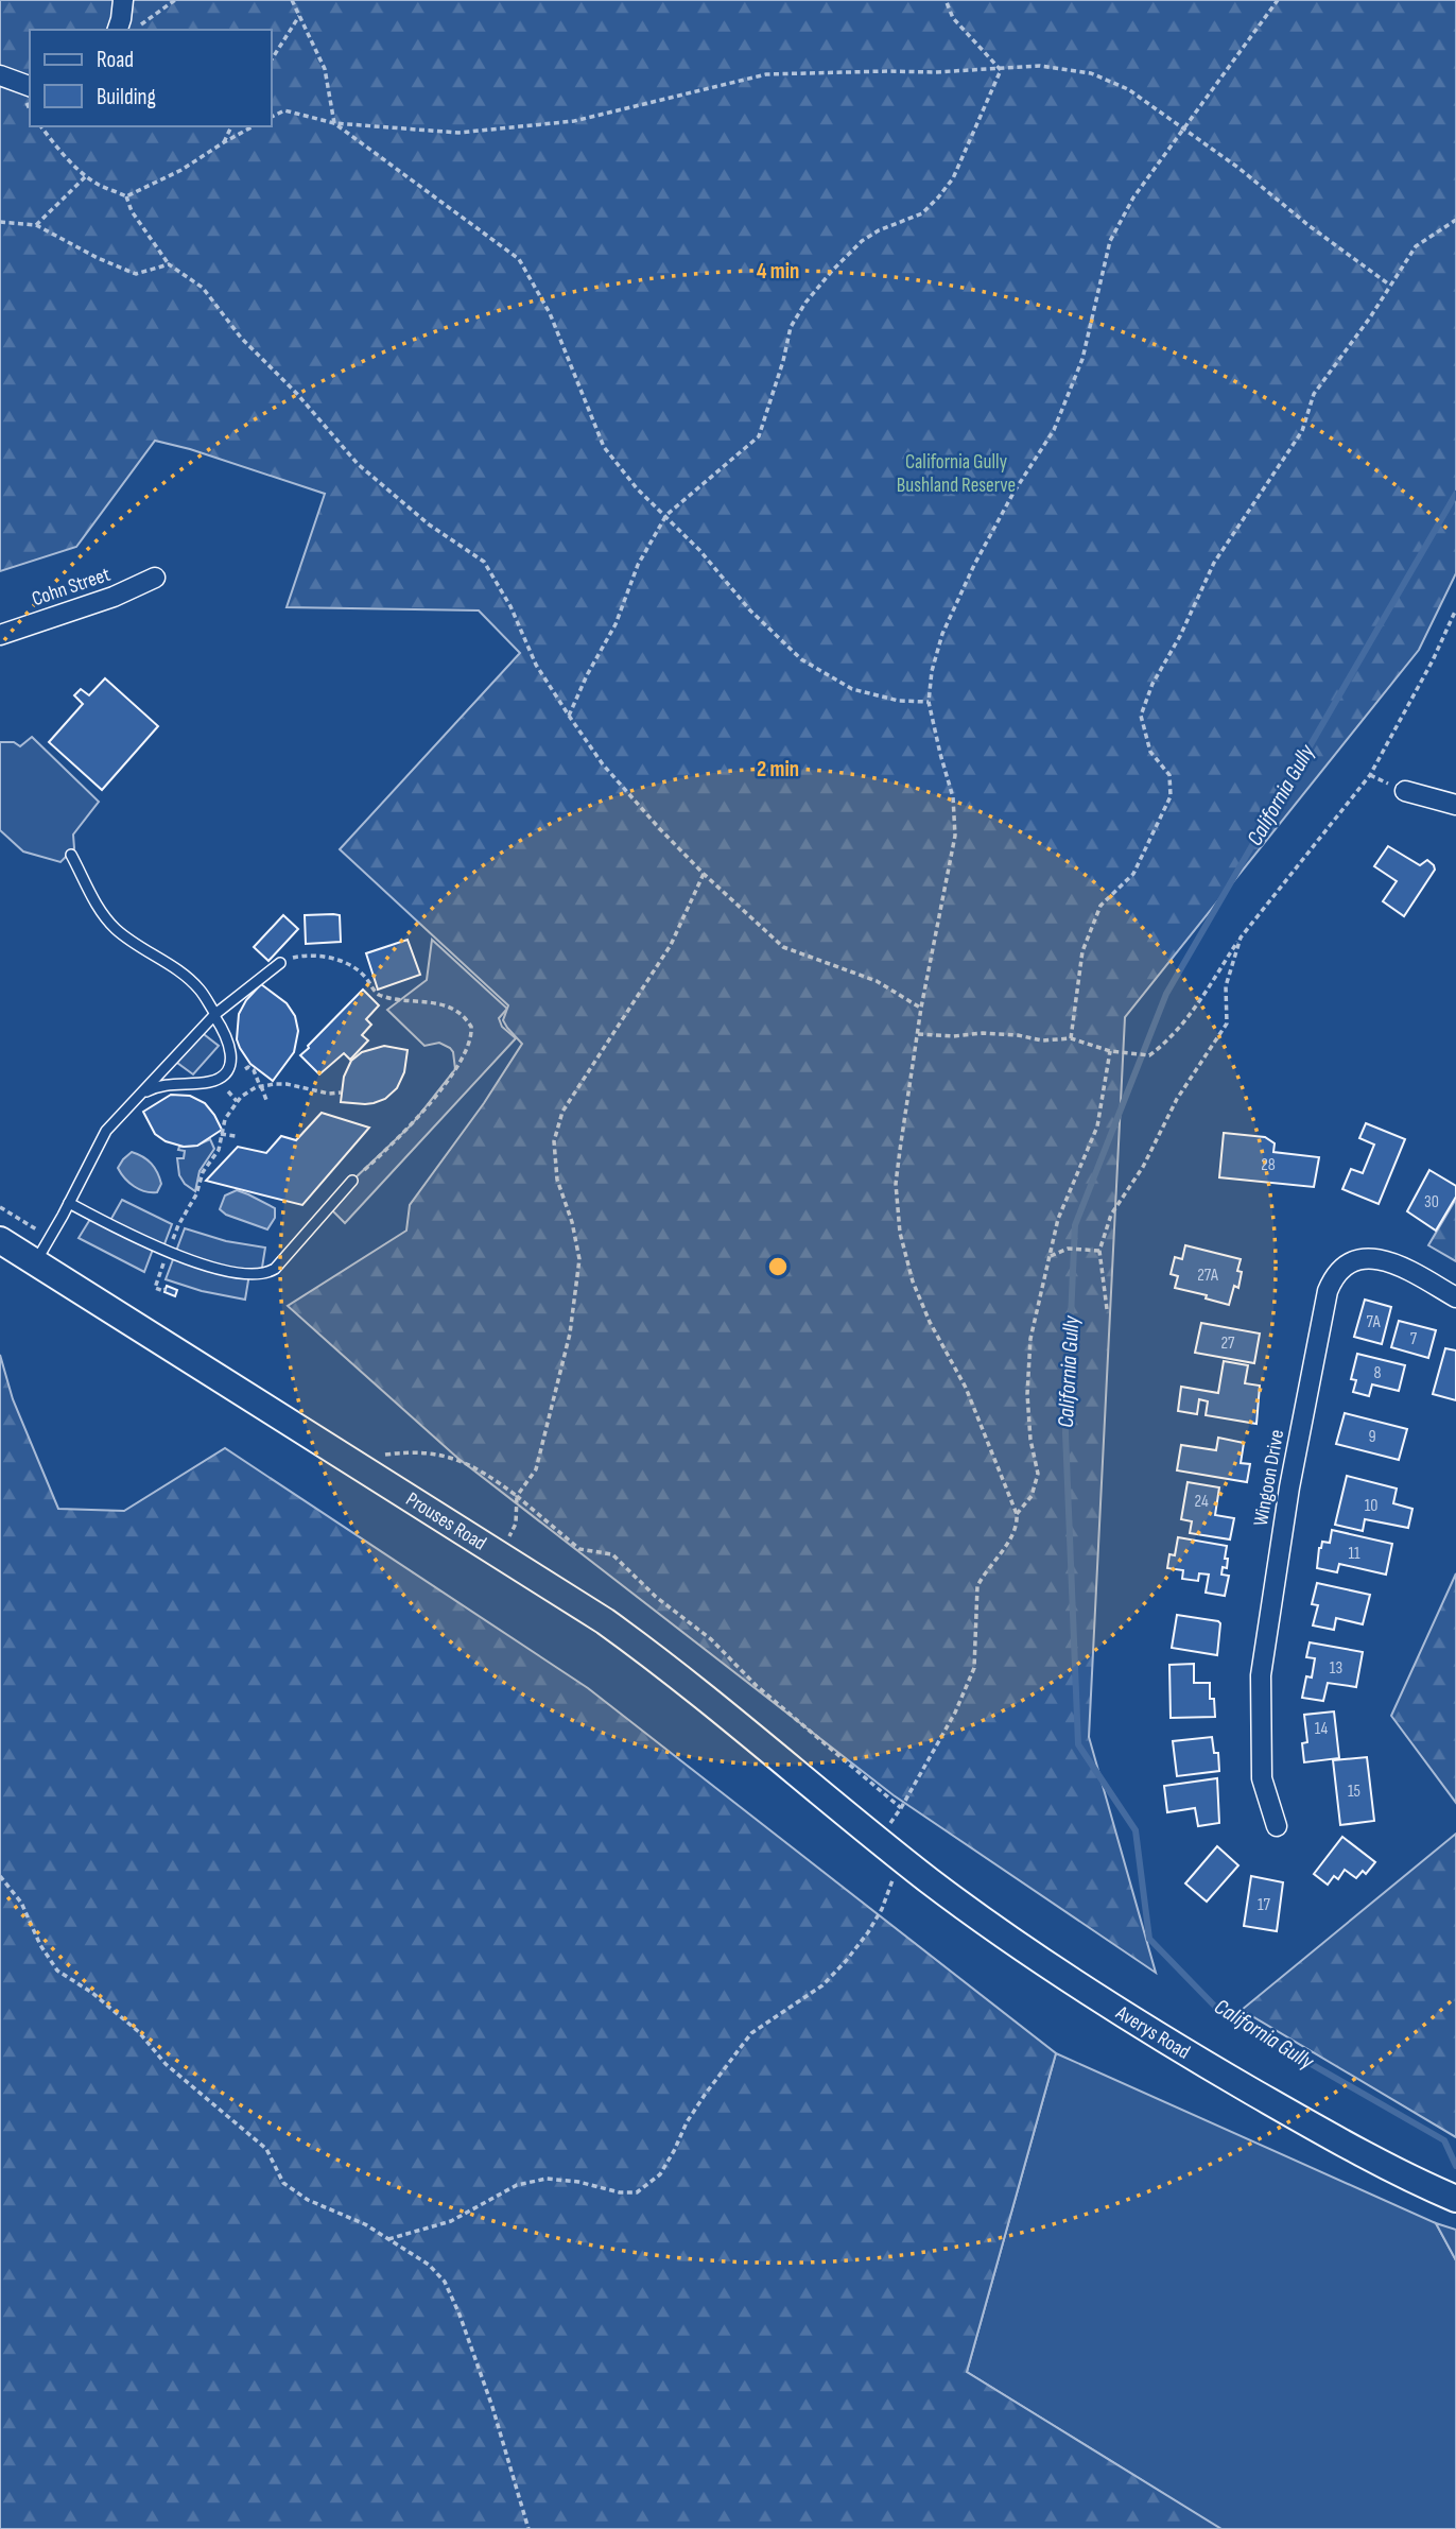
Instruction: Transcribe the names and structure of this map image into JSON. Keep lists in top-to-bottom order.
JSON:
{
  "streets": {
    "street": [
      "Cohn Street",
      "Wingoon Drive",
      "Prouses Road",
      "Averys Road"
    ]
  },
  "crossings": [
    ["Prouses Road", "Averys Road"]
  ],
  "water": ["California Gully"],
  "parks": ["California Gully Bushland Reserve"],
  "house_numbers": [
    "28",
    "30",
    "27A",
    "7A",
    "7",
    "27",
    "8",
    "9",
    "24",
    "10",
    "11",
    "13",
    "14",
    "15",
    "17"
  ],
  "legend": ["Road", "Building"],
  "rings": ["4 min", "2 min"]
}
